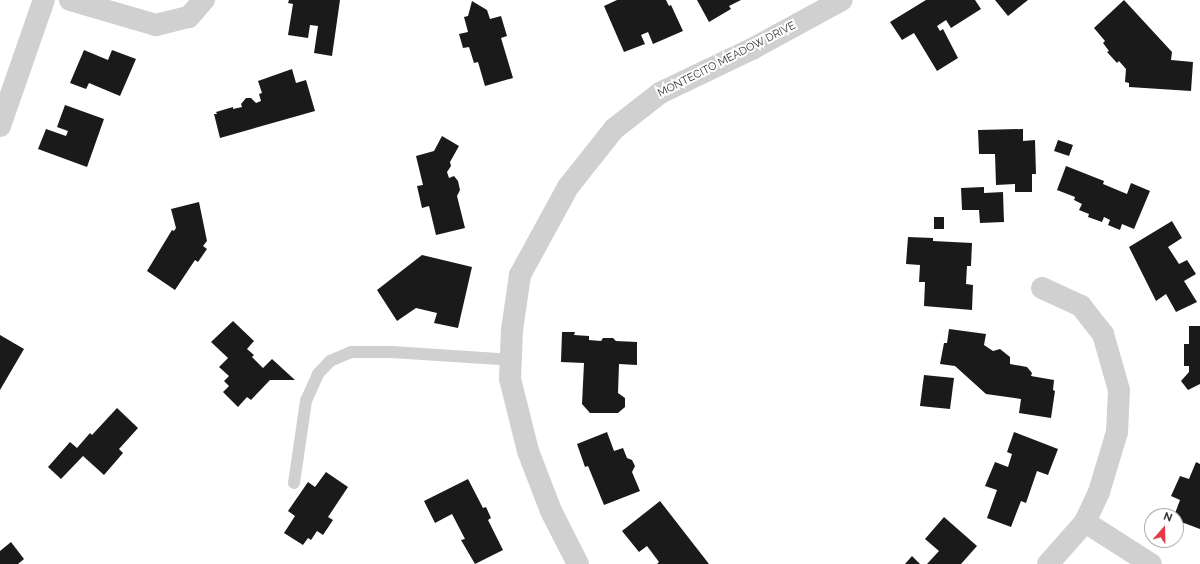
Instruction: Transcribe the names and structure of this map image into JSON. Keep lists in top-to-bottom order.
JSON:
{
  "streets": {
    "street": ["MONTECITO MEADOW DRIVE"]
  },
  "north": "top"
}
